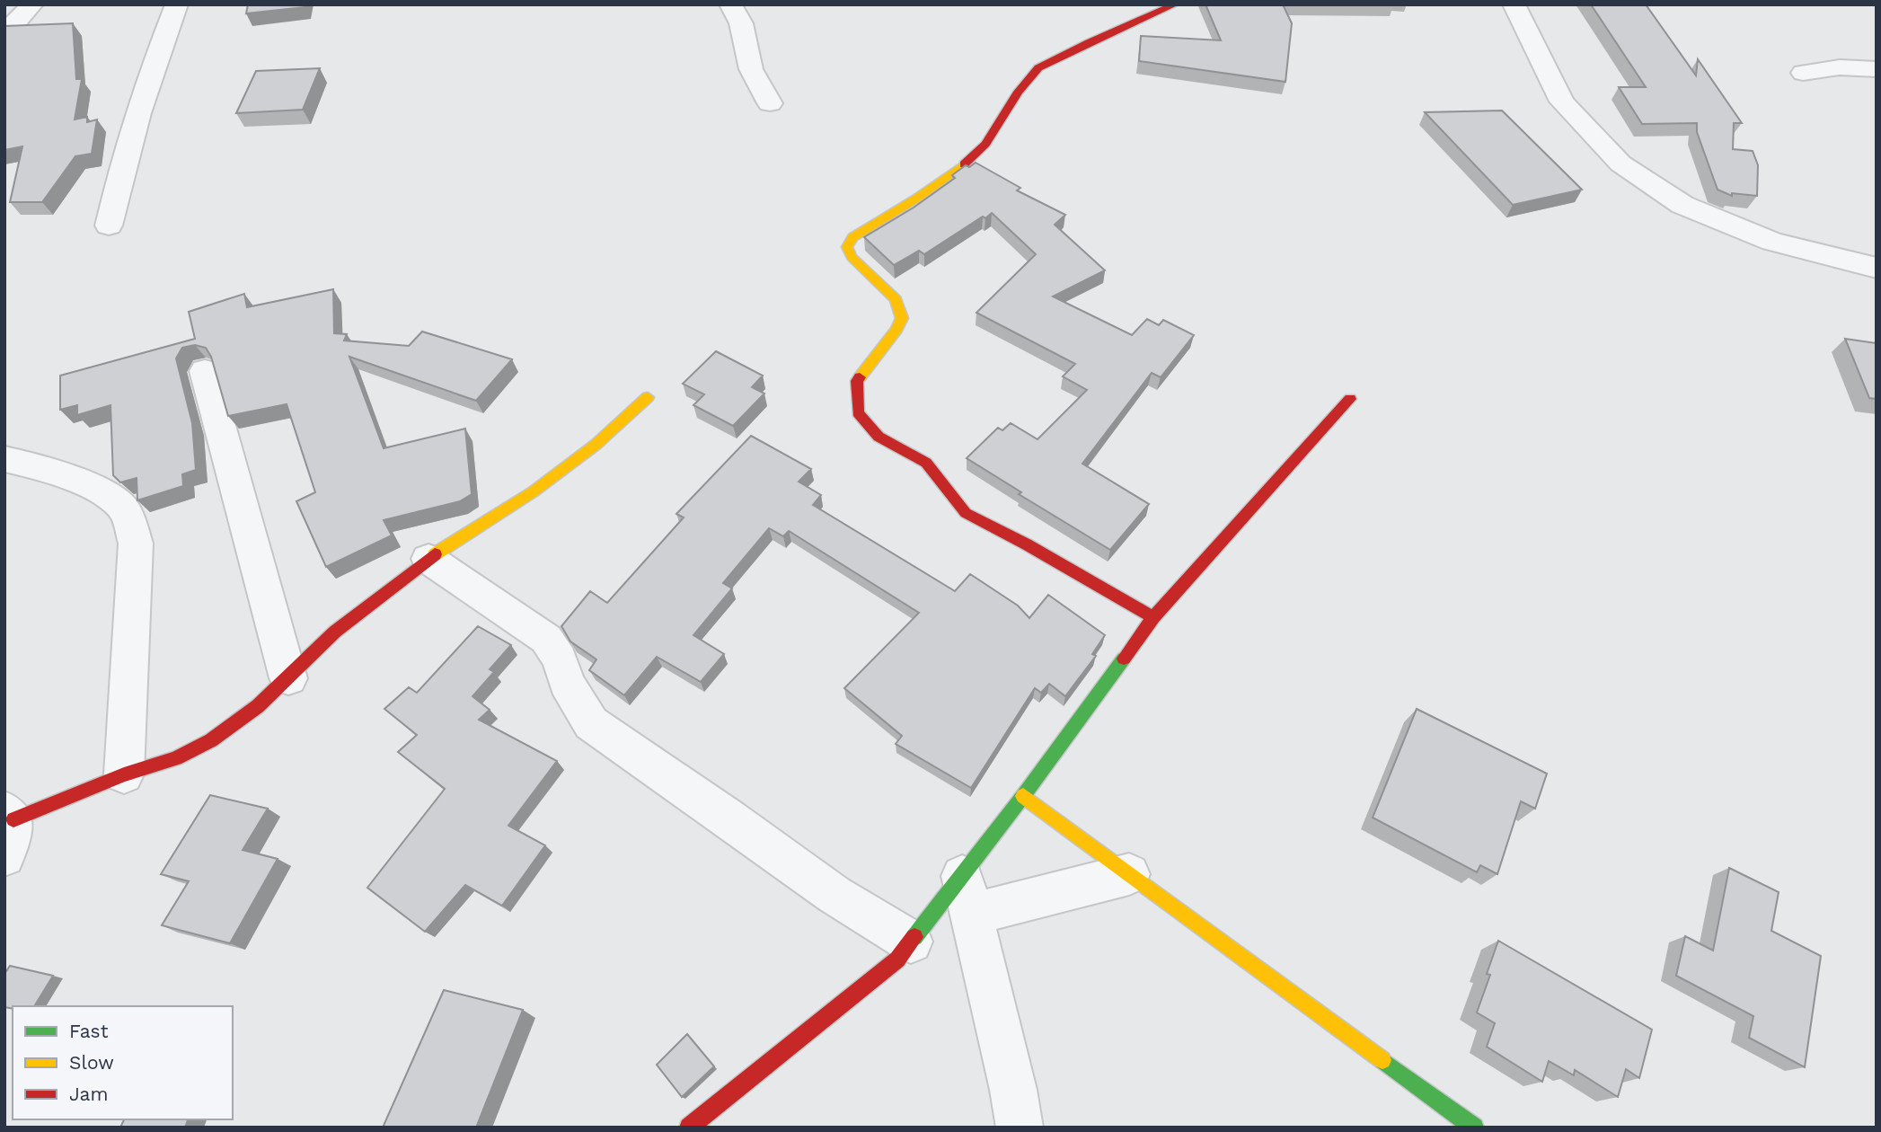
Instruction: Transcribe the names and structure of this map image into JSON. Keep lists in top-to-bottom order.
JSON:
{
  "legend": ["Fast", "Slow", "Jam"]
}
